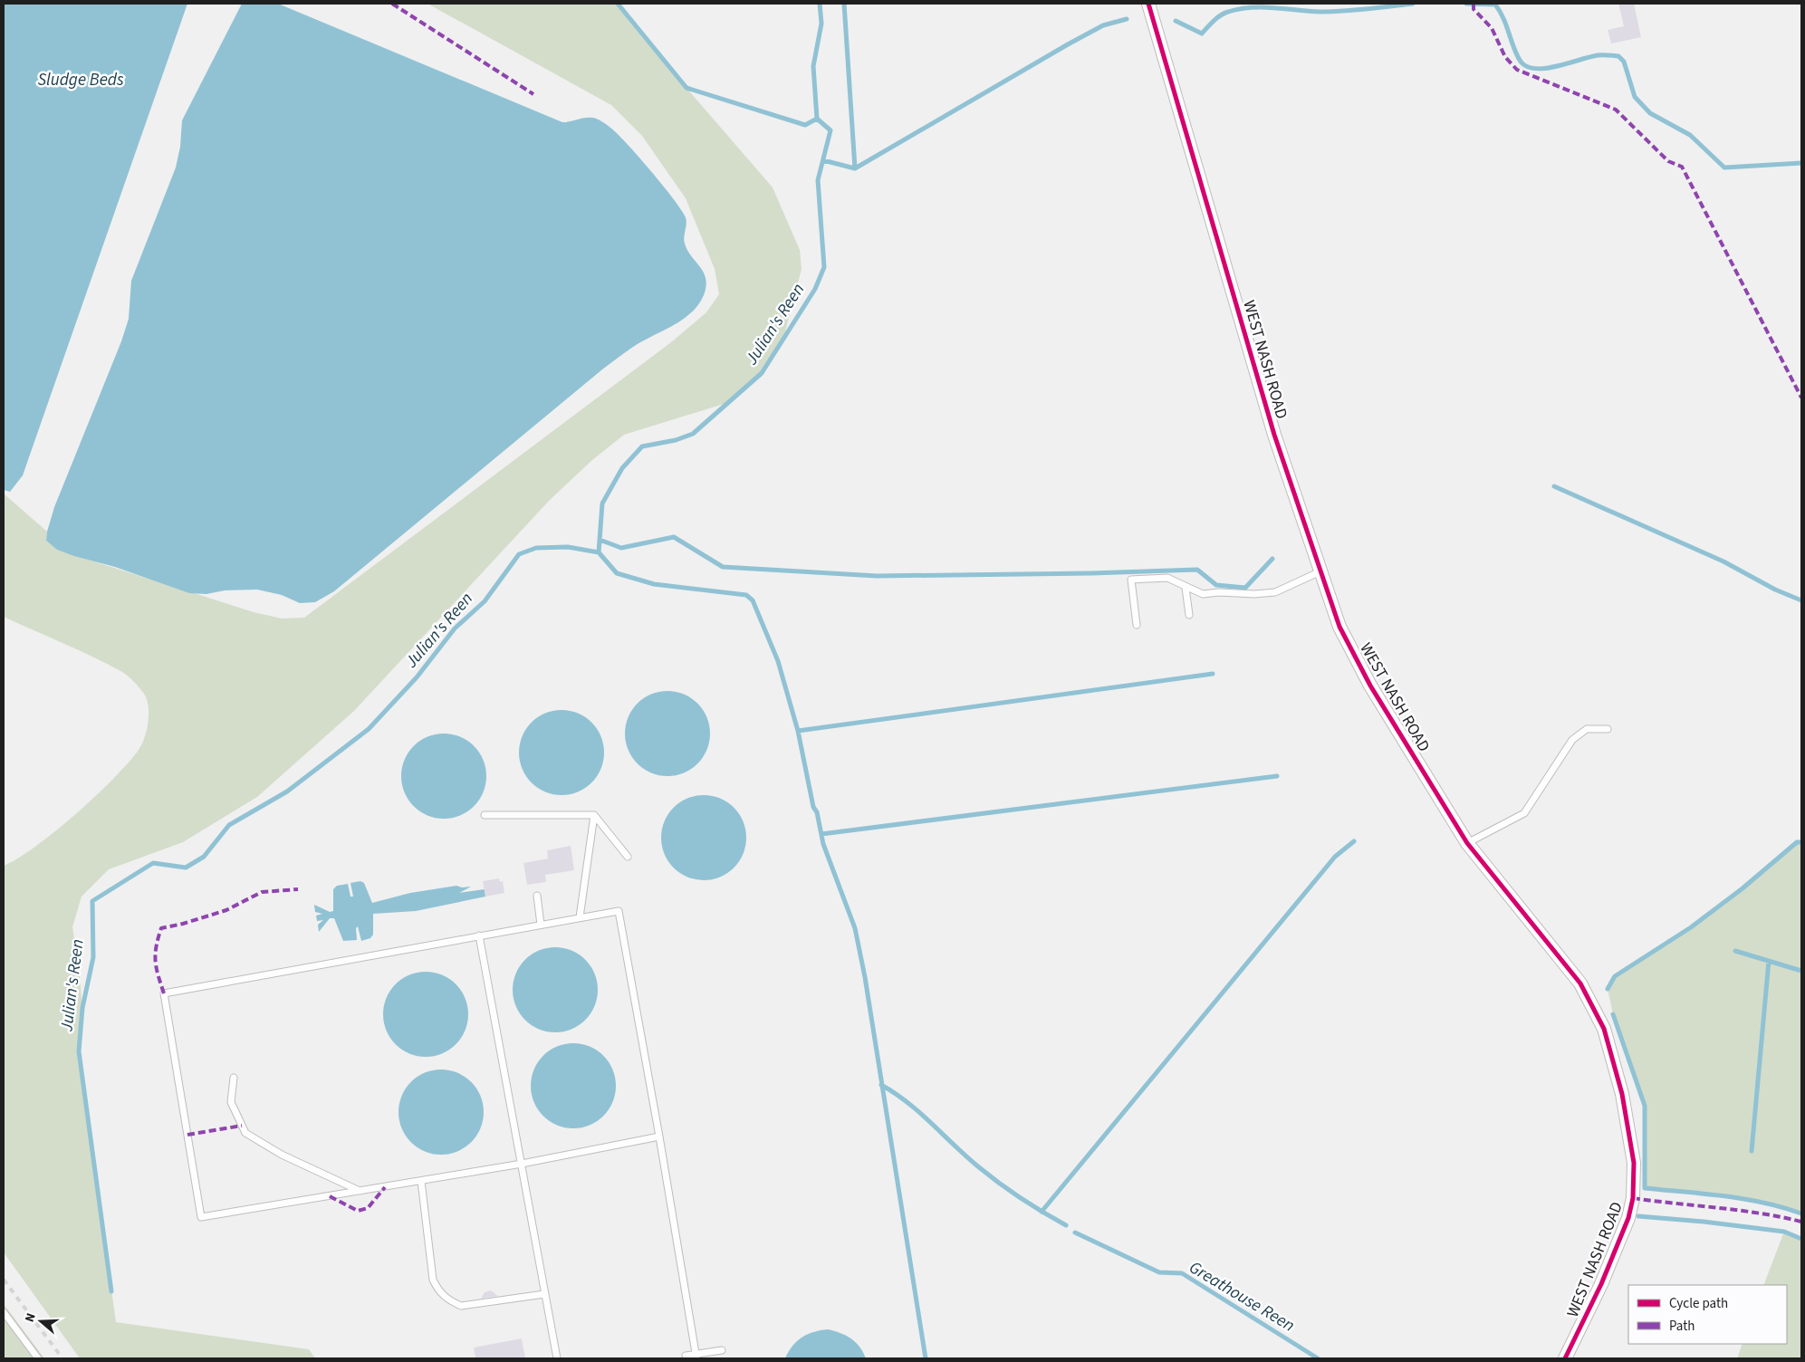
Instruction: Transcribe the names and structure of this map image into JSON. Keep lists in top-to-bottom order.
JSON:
{
  "streets": {
    "street": ["WEST NASH ROAD"]
  },
  "water": ["Sludge Beds", "Julian's Reen", "Greathouse Reen"],
  "legend": ["Cycle path", "Path"],
  "north": "left"
}
